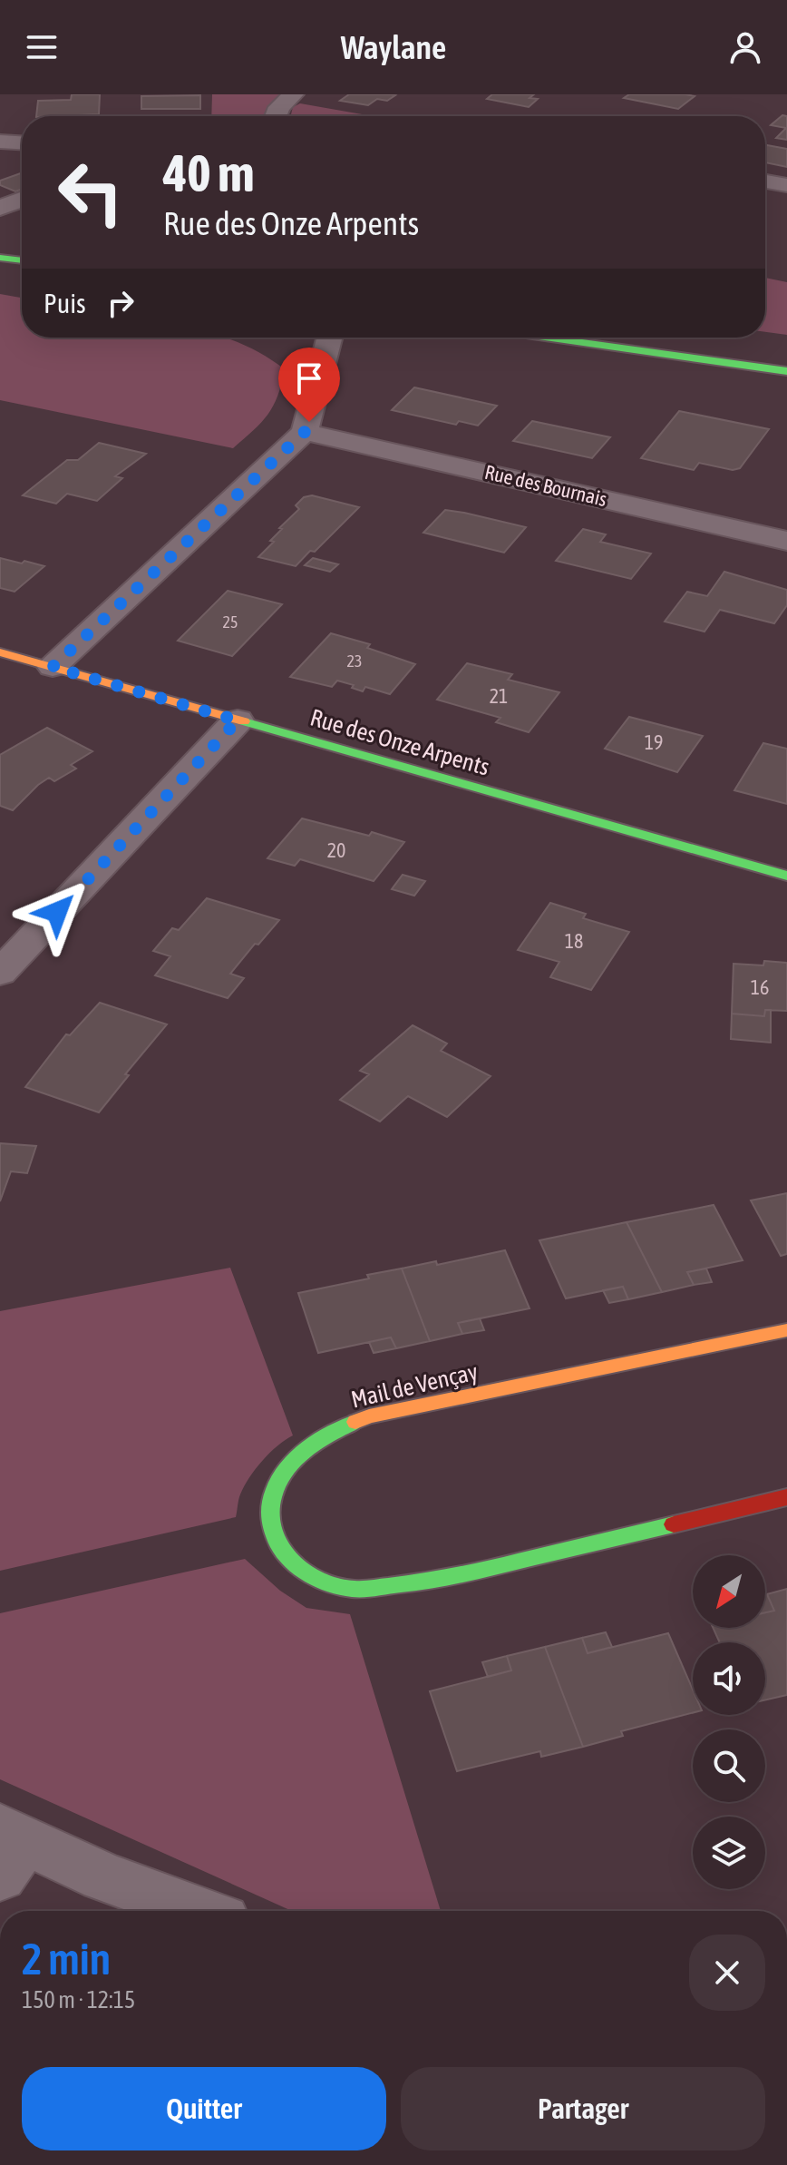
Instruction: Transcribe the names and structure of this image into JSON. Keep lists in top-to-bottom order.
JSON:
{
  "streets": {
    "street": ["Rue des Bournais", "Rue des Onze Arpents", "Mail de Vençay"]
  },
  "house_numbers": [
    "25",
    "23",
    "21",
    "19",
    "20",
    "18",
    "16"
  ],
  "north": "bottom left",
  "page": {
    "header": "Waylane",
    "turn": ["40 m", "Rue des Onze Arpents"],
    "then": "Puis",
    "heading": ["2 min", "150 m · 12:15"],
    "buttons": ["Quitter", "Partager"]
  }
}
